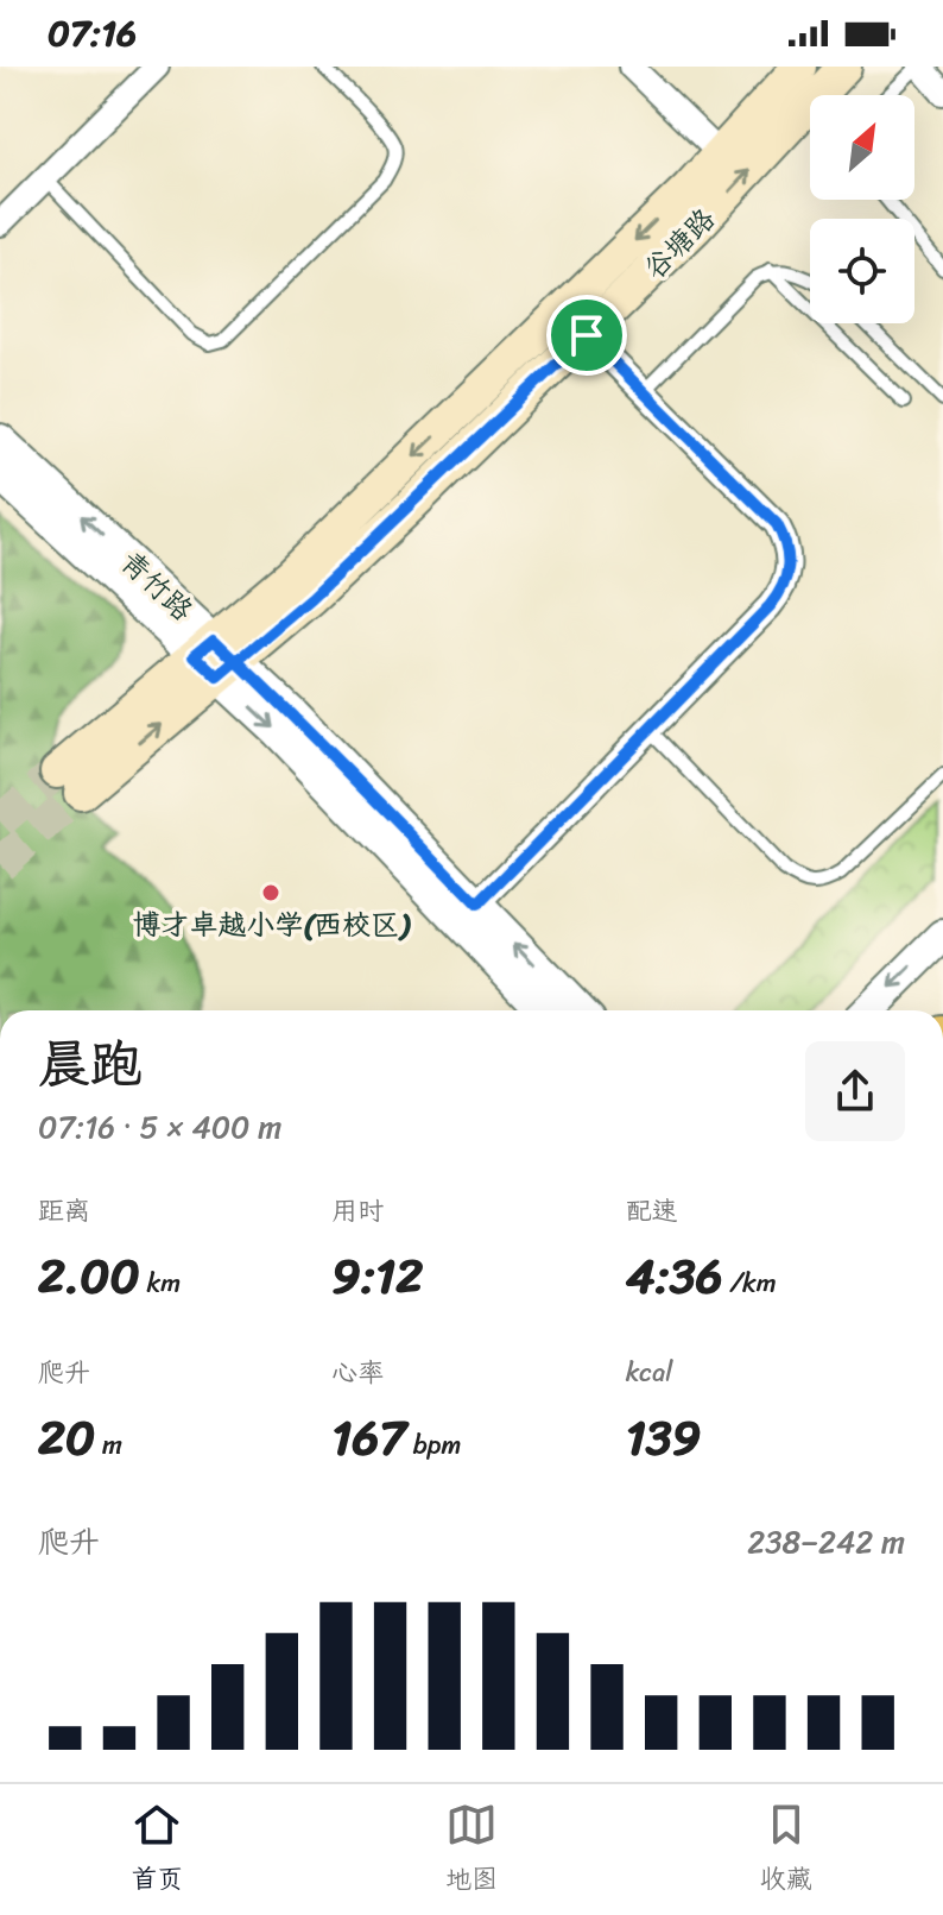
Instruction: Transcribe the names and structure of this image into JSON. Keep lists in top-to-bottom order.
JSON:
{
  "streets": {
    "main road": ["谷塘路"],
    "street": ["青竹路"]
  },
  "crossings": [
    ["谷塘路", "青竹路"]
  ],
  "places": ["博才卓越小学(西校区)"],
  "north": "top right",
  "page": {
    "status": "07:16",
    "heading": ["晨跑", "07:16 · 5 × 400 m"],
    "stats": [
      ["距离", "2.00 km"],
      ["用时", "9:12"],
      ["配速", "4:36 /km"],
      ["爬升", "20 m"],
      ["心率", "167 bpm"],
      ["kcal", "139"]
    ],
    "chart": ["爬升", "238–242 m"],
    "tabs": ["首页", "地图", "收藏"]
  }
}
